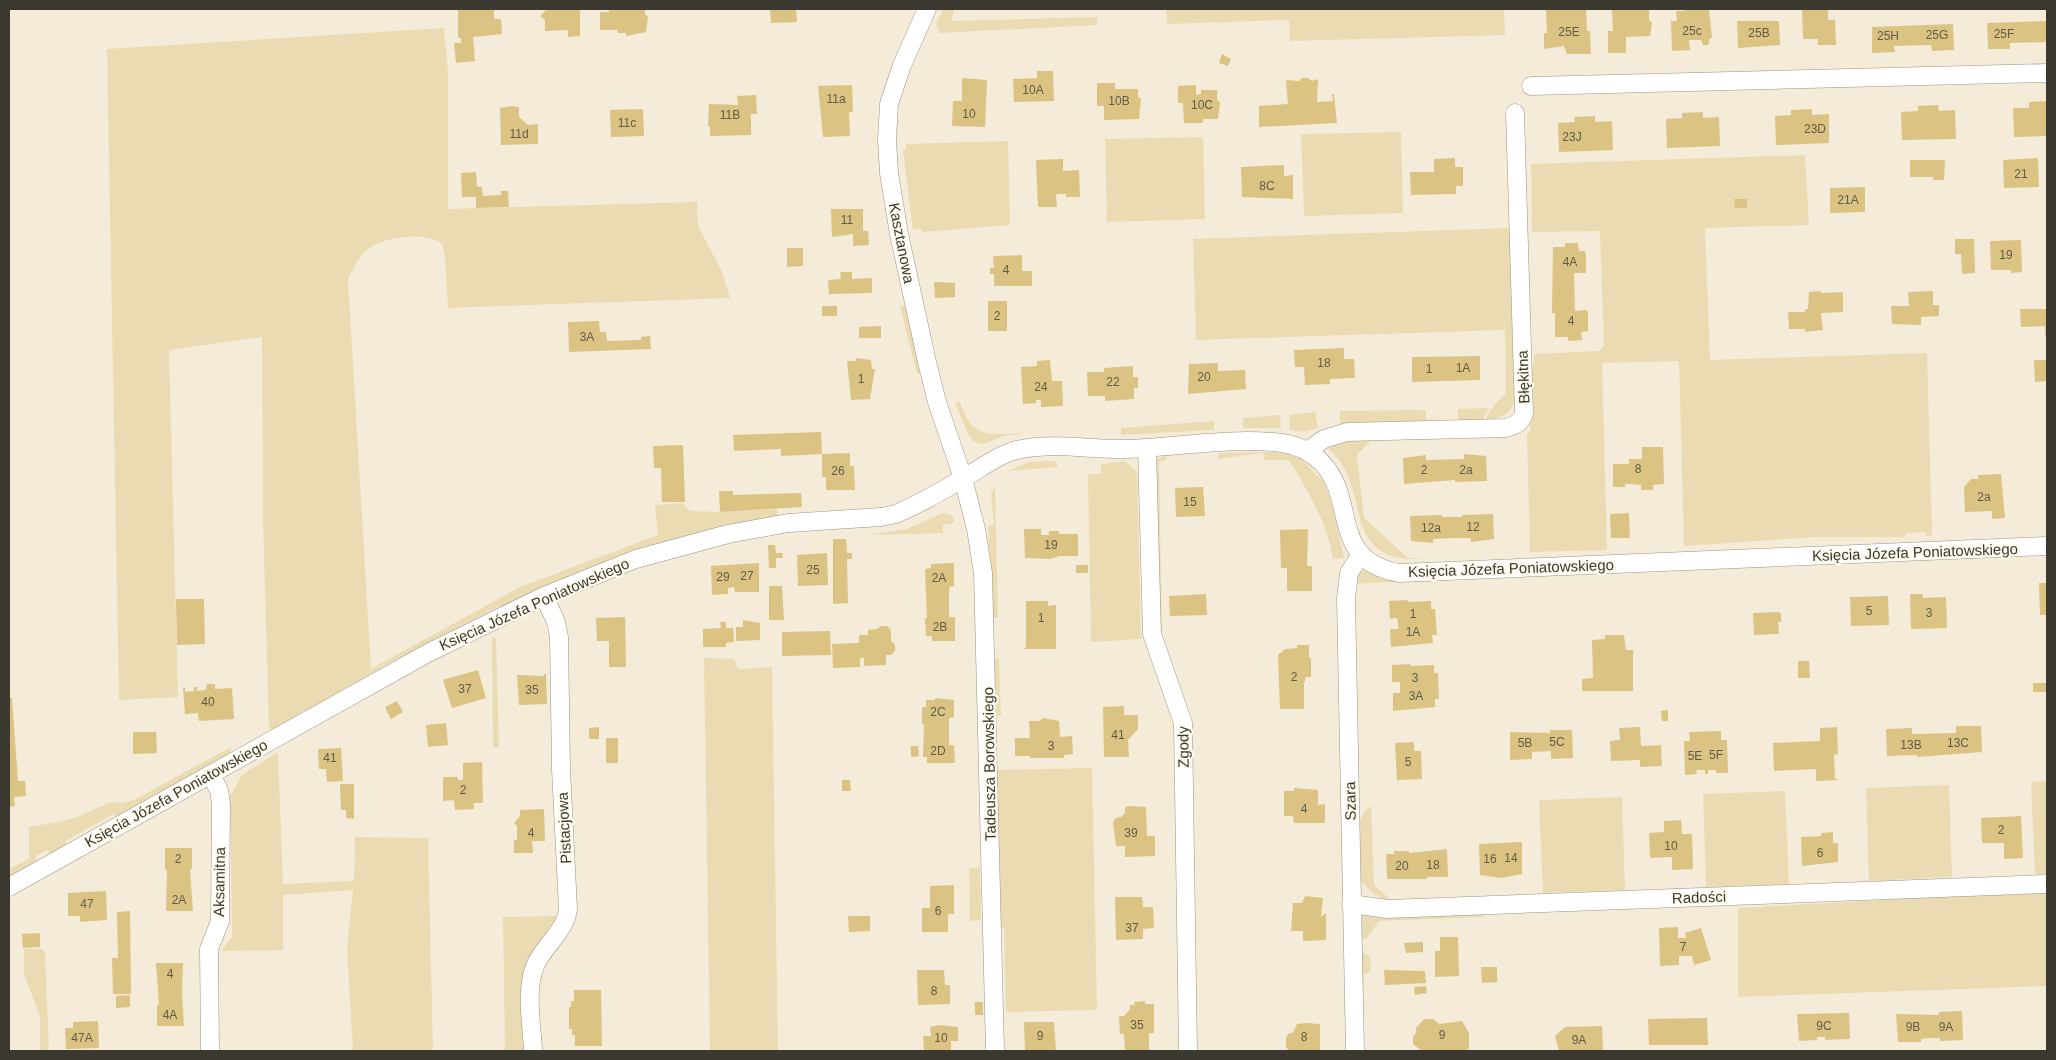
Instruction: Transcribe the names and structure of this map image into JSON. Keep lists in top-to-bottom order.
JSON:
{
  "streets": {
    "street": [
      "Kasztanowa",
      "Błękitna",
      "Księcia Józefa Poniatowskiego",
      "Zgody",
      "Tadeusza Borowskiego",
      "Szara",
      "Pistacjowa",
      "Aksamitna",
      "Radości"
    ]
  },
  "crossings": [
    ["Kasztanowa", "Księcia Józefa Poniatowskiego"],
    ["Kasztanowa", "Tadeusza Borowskiego"],
    ["Błękitna", "Księcia Józefa Poniatowskiego"],
    ["Księcia Józefa Poniatowskiego", "Zgody"],
    ["Księcia Józefa Poniatowskiego", "Tadeusza Borowskiego"],
    ["Księcia Józefa Poniatowskiego", "Szara"],
    ["Księcia Józefa Poniatowskiego", "Pistacjowa"],
    ["Księcia Józefa Poniatowskiego", "Aksamitna"],
    ["Szara", "Radości"]
  ],
  "house_numbers": [
    "25c",
    "25E",
    "25B",
    "25F",
    "25G",
    "25H",
    "10A",
    "11a",
    "10B",
    "10C",
    "10",
    "11B",
    "11c",
    "23D",
    "11d",
    "23J",
    "21",
    "8C",
    "21A",
    "11",
    "19",
    "4A",
    "4",
    "2",
    "4",
    "3A",
    "18",
    "1A",
    "1",
    "20",
    "1",
    "22",
    "24",
    "8",
    "2",
    "2a",
    "26",
    "2a",
    "15",
    "12",
    "12a",
    "19",
    "25",
    "27",
    "29",
    "2A",
    "5",
    "3",
    "1",
    "1",
    "2B",
    "1A",
    "2",
    "3",
    "37",
    "35",
    "3A",
    "40",
    "2C",
    "41",
    "5C",
    "5B",
    "13C",
    "13B",
    "3",
    "2D",
    "5F",
    "5E",
    "41",
    "5",
    "2",
    "4",
    "2",
    "4",
    "39",
    "10",
    "6",
    "14",
    "2",
    "16",
    "18",
    "20",
    "2A",
    "47",
    "6",
    "37",
    "7",
    "4",
    "8",
    "4A",
    "35",
    "9C",
    "9B",
    "9A",
    "9",
    "9",
    "8",
    "47A",
    "10",
    "9A"
  ]
}
